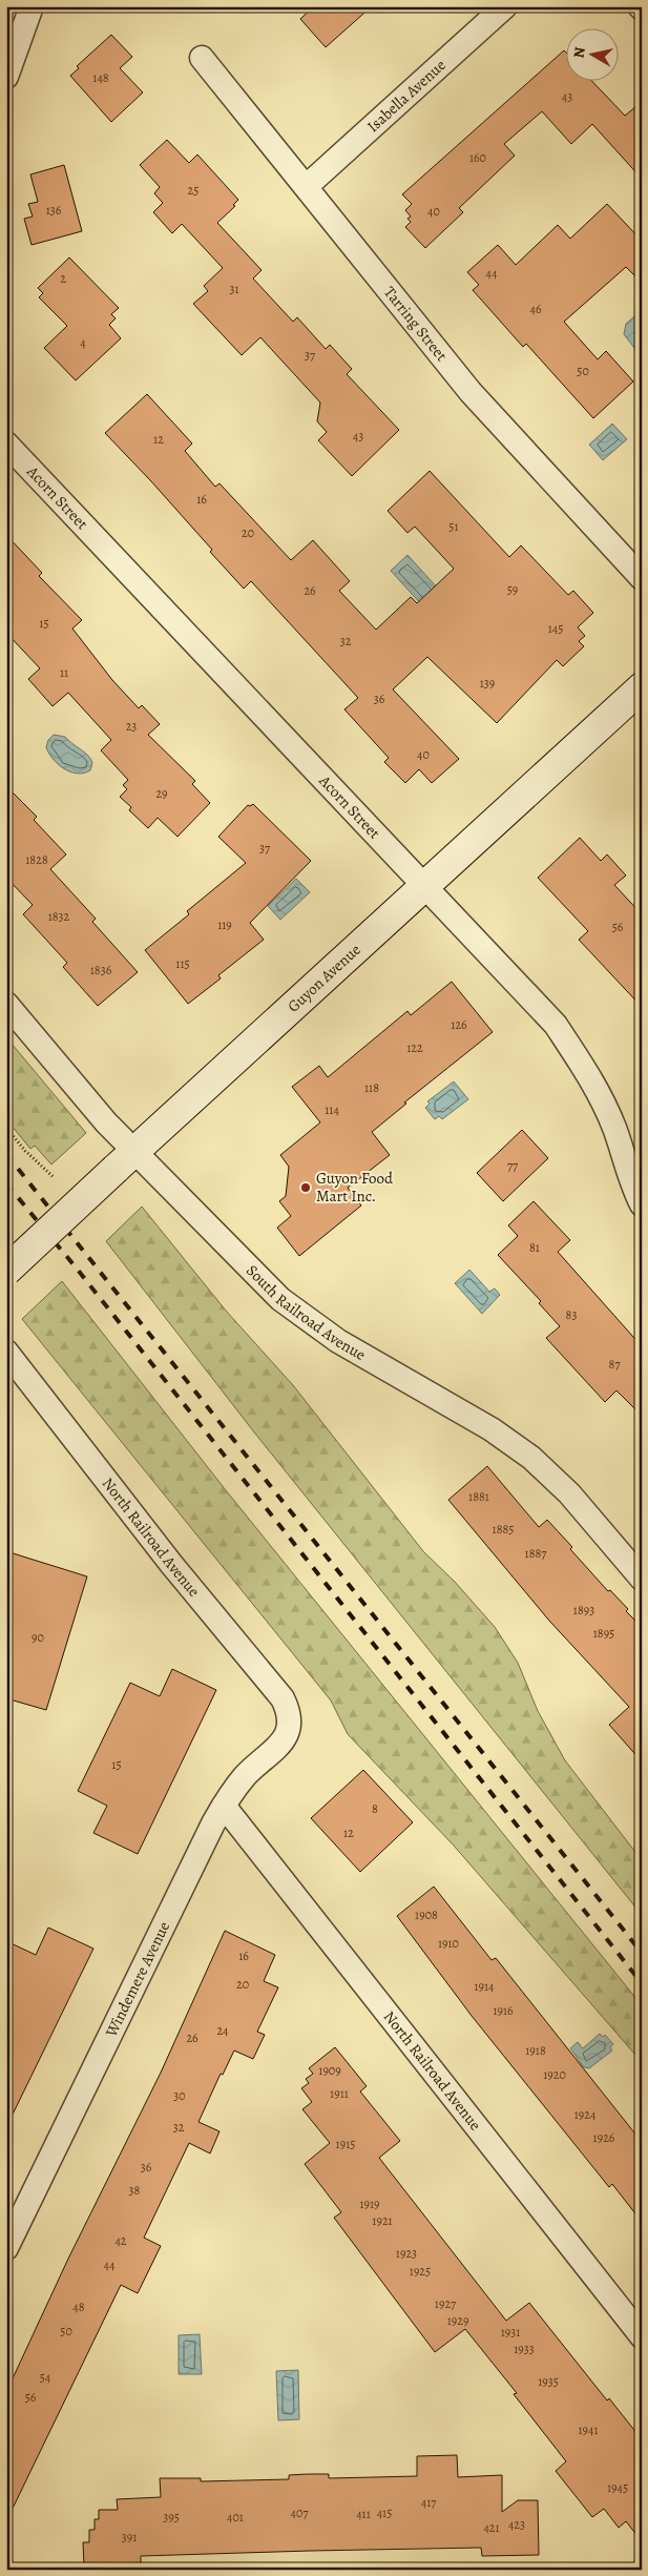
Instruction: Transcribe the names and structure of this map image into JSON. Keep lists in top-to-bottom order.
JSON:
{
  "streets": {
    "street": [
      "Isabella Avenue",
      "Tarring Street",
      "Acorn Street",
      "Guyon Avenue",
      "South Railroad Avenue",
      "North Railroad Avenue",
      "Windemere Avenue"
    ]
  },
  "crossings": [
    ["Isabella Avenue", "Tarring Street"],
    ["Acorn Street", "Guyon Avenue"],
    ["Guyon Avenue", "South Railroad Avenue"],
    ["North Railroad Avenue", "Windemere Avenue"]
  ],
  "places": ["Guyon Food Mart Inc."],
  "house_numbers": [
    "148",
    "43",
    "160",
    "25",
    "136",
    "40",
    "44",
    "2",
    "31",
    "46",
    "4",
    "37",
    "50",
    "43",
    "12",
    "16",
    "51",
    "20",
    "59",
    "26",
    "15",
    "145",
    "32",
    "11",
    "139",
    "36",
    "23",
    "40",
    "29",
    "37",
    "1828",
    "1832",
    "119",
    "56",
    "115",
    "1836",
    "126",
    "122",
    "118",
    "114",
    "77",
    "81",
    "83",
    "87",
    "1881",
    "1885",
    "1887",
    "1893",
    "1895",
    "90",
    "15",
    "8",
    "12",
    "1908",
    "1910",
    "16",
    "20",
    "1914",
    "1916",
    "24",
    "26",
    "1918",
    "1909",
    "1920",
    "1911",
    "30",
    "1924",
    "32",
    "1926",
    "1915",
    "36",
    "38",
    "1919",
    "1921",
    "42",
    "1923",
    "44",
    "1925",
    "1927",
    "48",
    "1929",
    "50",
    "1931",
    "1933",
    "54",
    "1935",
    "56",
    "1941",
    "1945",
    "417",
    "407",
    "415",
    "411",
    "395",
    "401",
    "423",
    "421",
    "391"
  ],
  "north": "left"
}
